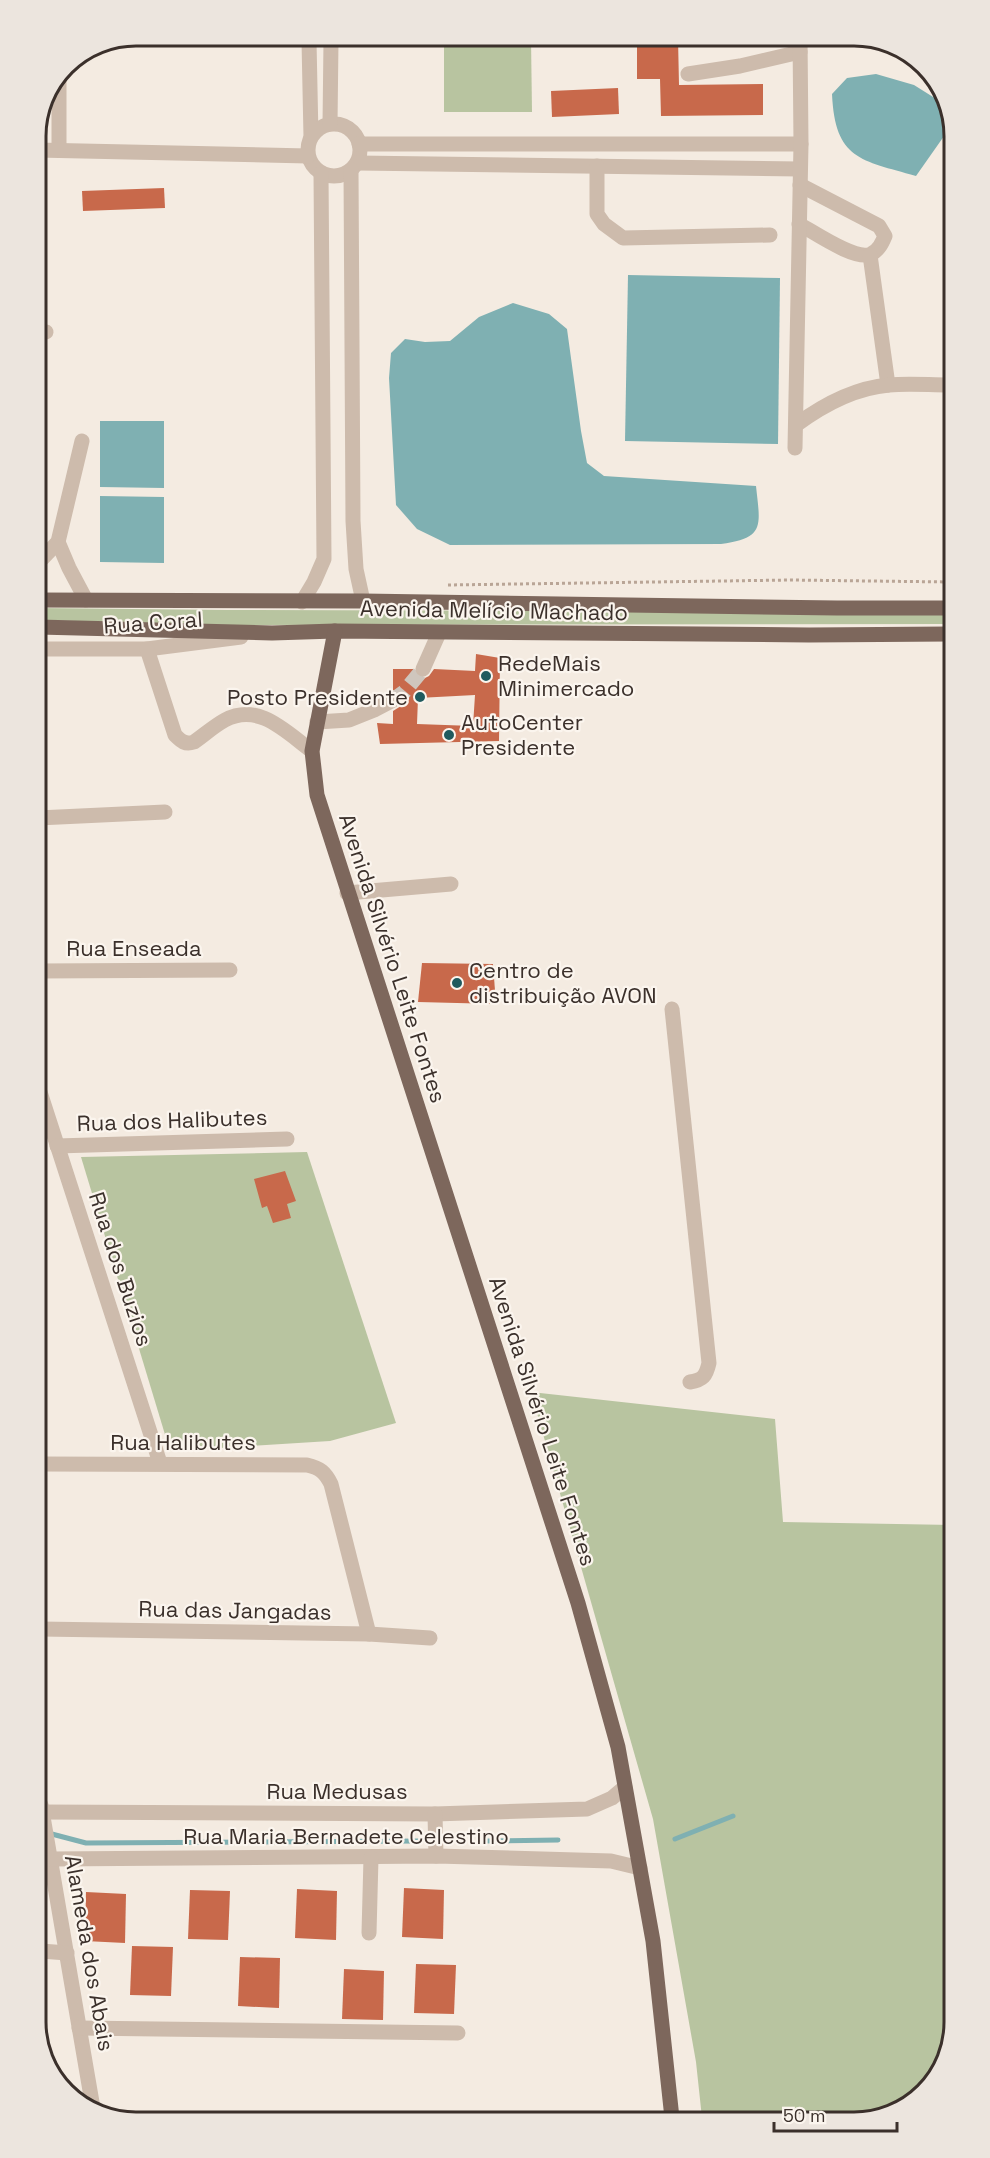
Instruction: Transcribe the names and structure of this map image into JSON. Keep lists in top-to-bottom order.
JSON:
{
  "streets": {
    "main road": ["Avenida Melício Machado", "Avenida Silvério Leite Fontes"],
    "street": [
      "Rua Coral",
      "Rua Enseada",
      "Rua dos Halibutes",
      "Rua dos Buzios",
      "Rua Halibutes",
      "Rua das Jangadas",
      "Rua Medusas",
      "Rua Maria Bernadete Celestino",
      "Alameda dos Abais"
    ]
  },
  "crossings": [
    ["Avenida Melício Machado", "Rua Coral"],
    ["Avenida Melício Machado", "Avenida Silvério Leite Fontes"],
    ["Avenida Silvério Leite Fontes", "Rua Medusas"],
    ["Avenida Silvério Leite Fontes", "Rua Maria Bernadete Celestino"],
    ["Rua dos Halibutes", "Rua dos Buzios"],
    ["Rua dos Buzios", "Rua Halibutes"],
    ["Rua Halibutes", "Rua das Jangadas"],
    ["Rua Maria Bernadete Celestino", "Alameda dos Abais"]
  ],
  "places": [
    "RedeMais Minimercado",
    "Posto Presidente",
    "AutoCenter Presidente",
    "Centro de distribuição AVON"
  ],
  "scale_bar": "50 m"
}
